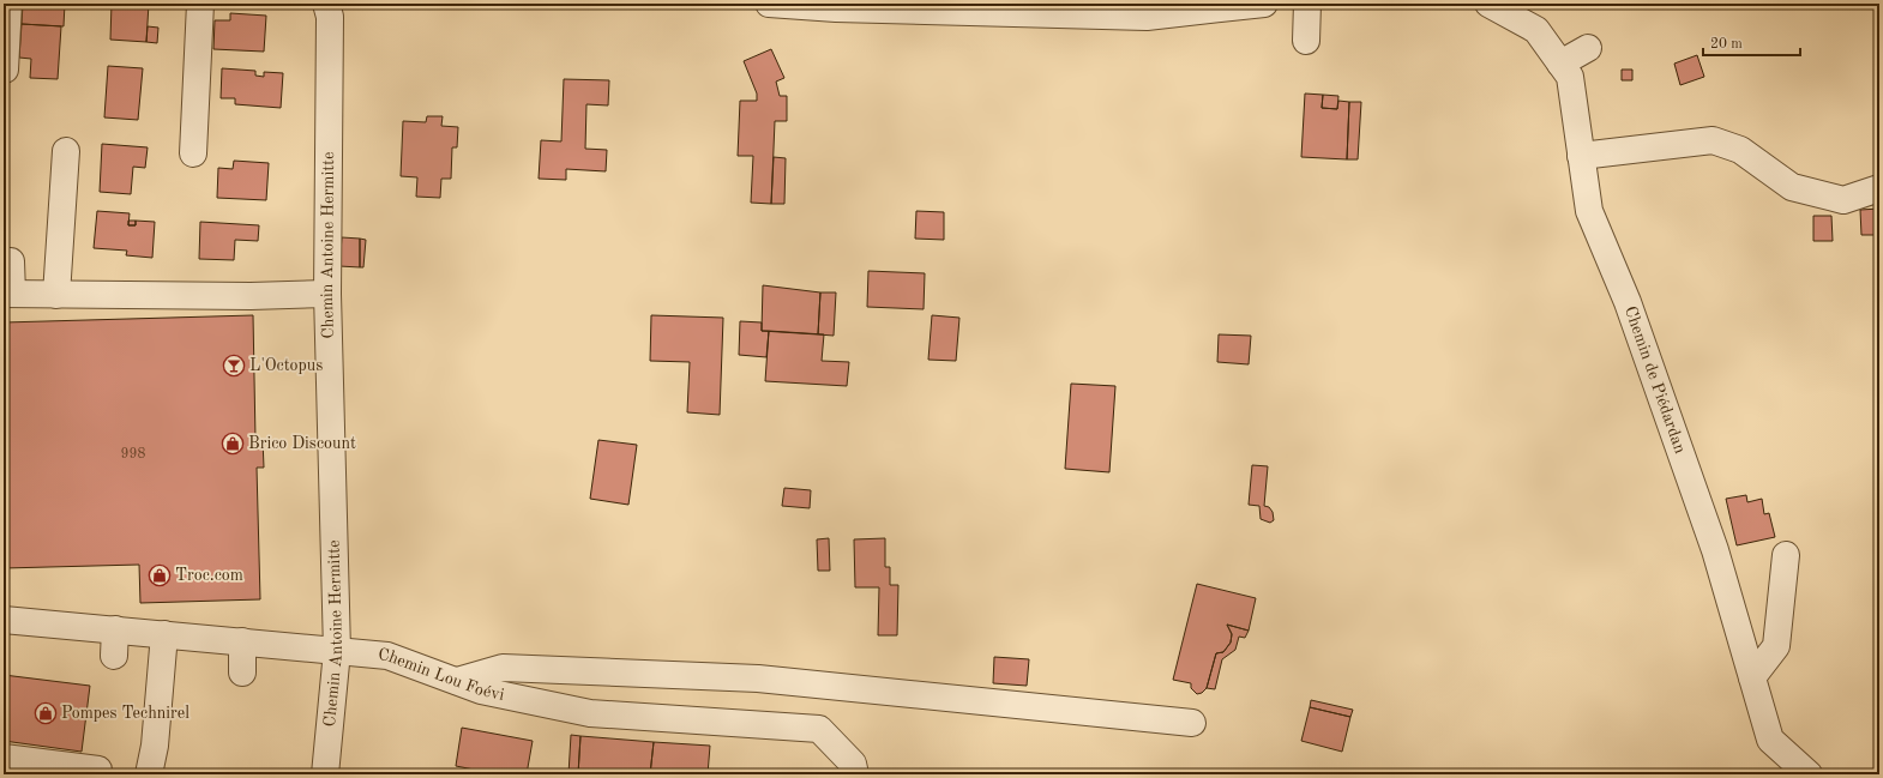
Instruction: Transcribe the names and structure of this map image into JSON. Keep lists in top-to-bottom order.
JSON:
{
  "streets": {
    "street": ["Chemin Antoine Hermitte", "Chemin de Piédardan", "Chemin Lou Foévi"]
  },
  "crossings": [
    ["Chemin Antoine Hermitte", "Chemin Lou Foévi"]
  ],
  "places": {
    "bar": ["L'Octopus"],
    "shop": ["Brico Discount", "Troc.com", "Pompes Technirel"]
  },
  "house_numbers": ["998"],
  "scale_bar": "20 m"
}
